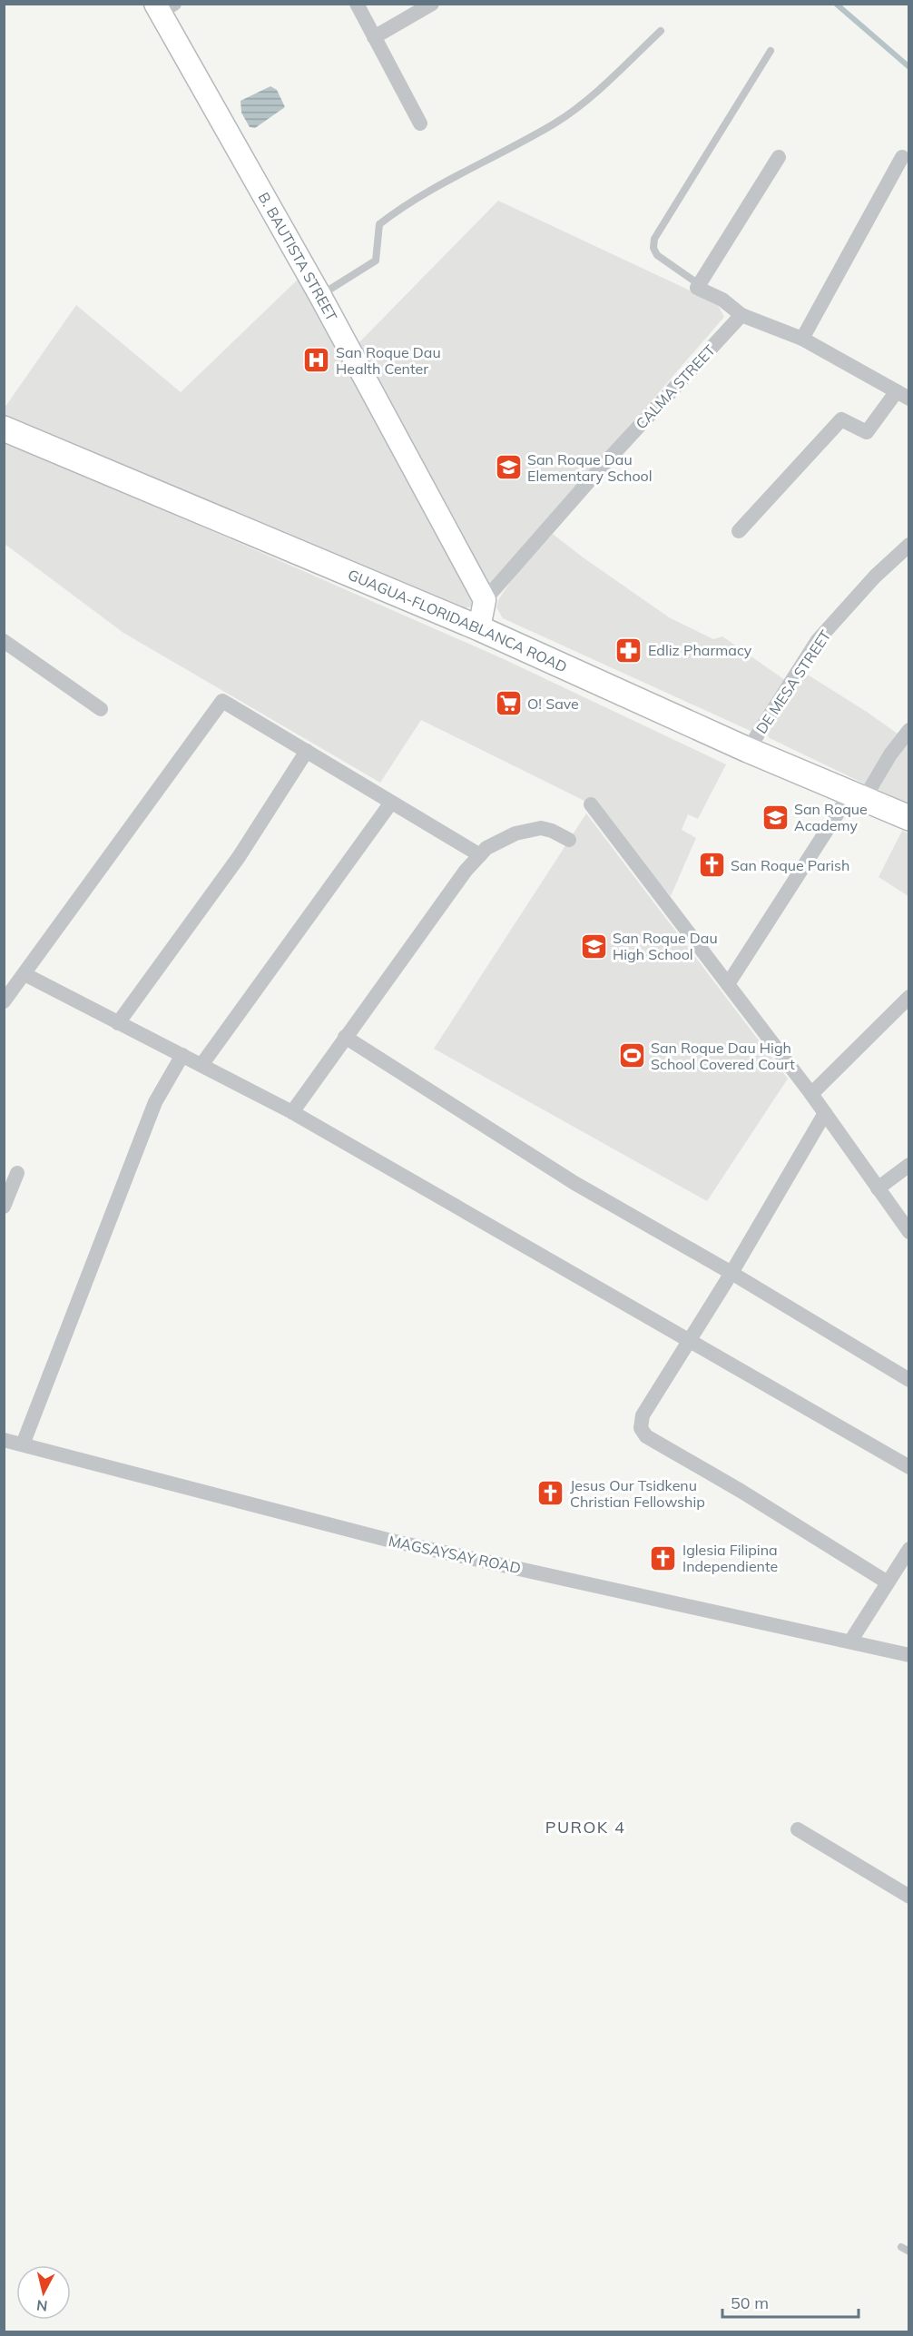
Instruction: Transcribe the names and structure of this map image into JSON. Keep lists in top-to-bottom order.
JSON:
{
  "streets": {
    "main road": ["GUAGUA-FLORIDABLANCA ROAD"],
    "street": [
      "B. BAUTISTA STREET",
      "CALMA STREET",
      "DE MESA STREET",
      "MAGSAYSAY ROAD"
    ]
  },
  "crossings": [
    ["B. BAUTISTA STREET", "CALMA STREET"],
    ["GUAGUA-FLORIDABLANCA ROAD", "DE MESA STREET"]
  ],
  "districts": ["PUROK 4"],
  "places": {
    "hospital": ["San Roque Dau Health Center"],
    "school or university": ["San Roque Dau Elementary School", "San Roque Academy", "San Roque Dau High School"],
    "pharmacy": ["Edliz Pharmacy"],
    "supermarket": ["O! Save"],
    "church": ["San Roque Parish", "Jesus Our Tsidkenu Christian Fellowship", "Iglesia Filipina Independiente"],
    "sports": ["San Roque Dau High School Covered Court"]
  },
  "scale_bar": "50 m",
  "north": "bottom"
}
